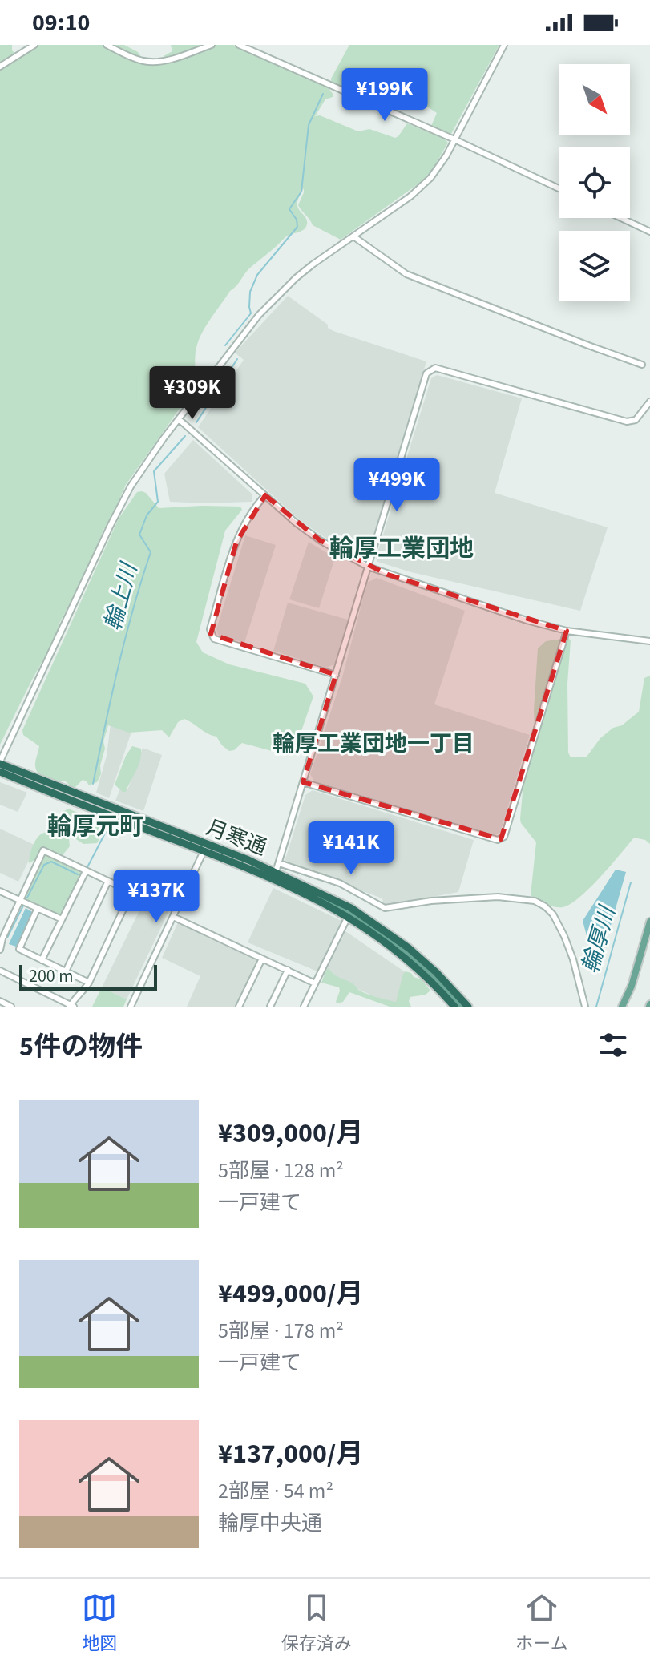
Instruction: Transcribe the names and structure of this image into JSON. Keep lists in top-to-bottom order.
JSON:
{
  "streets": {
    "highway": ["月寒通"]
  },
  "districts": ["輪厚工業団地", "輪厚工業団地一丁目", "輪厚元町"],
  "water": ["輪上川", "輪厚川"],
  "scale_bar": "200 m",
  "north": "bottom right",
  "page": {
    "status": "09:10",
    "price": [
      "¥199K",
      "¥309K",
      "¥499K",
      "¥141K",
      "¥137K"
    ],
    "scale": "200 m",
    "heading": "5件の物件",
    "list": [
      {
        "name": "¥309,000/月",
        "note": "5部屋 · 128 m² · 一戸建て"
      },
      {
        "name": "¥499,000/月",
        "note": "5部屋 · 178 m² · 一戸建て"
      },
      {
        "name": "¥137,000/月",
        "note": "2部屋 · 54 m² · 輪厚中央通"
      }
    ],
    "tabs": ["地図", "保存済み", "ホーム"]
  }
}
